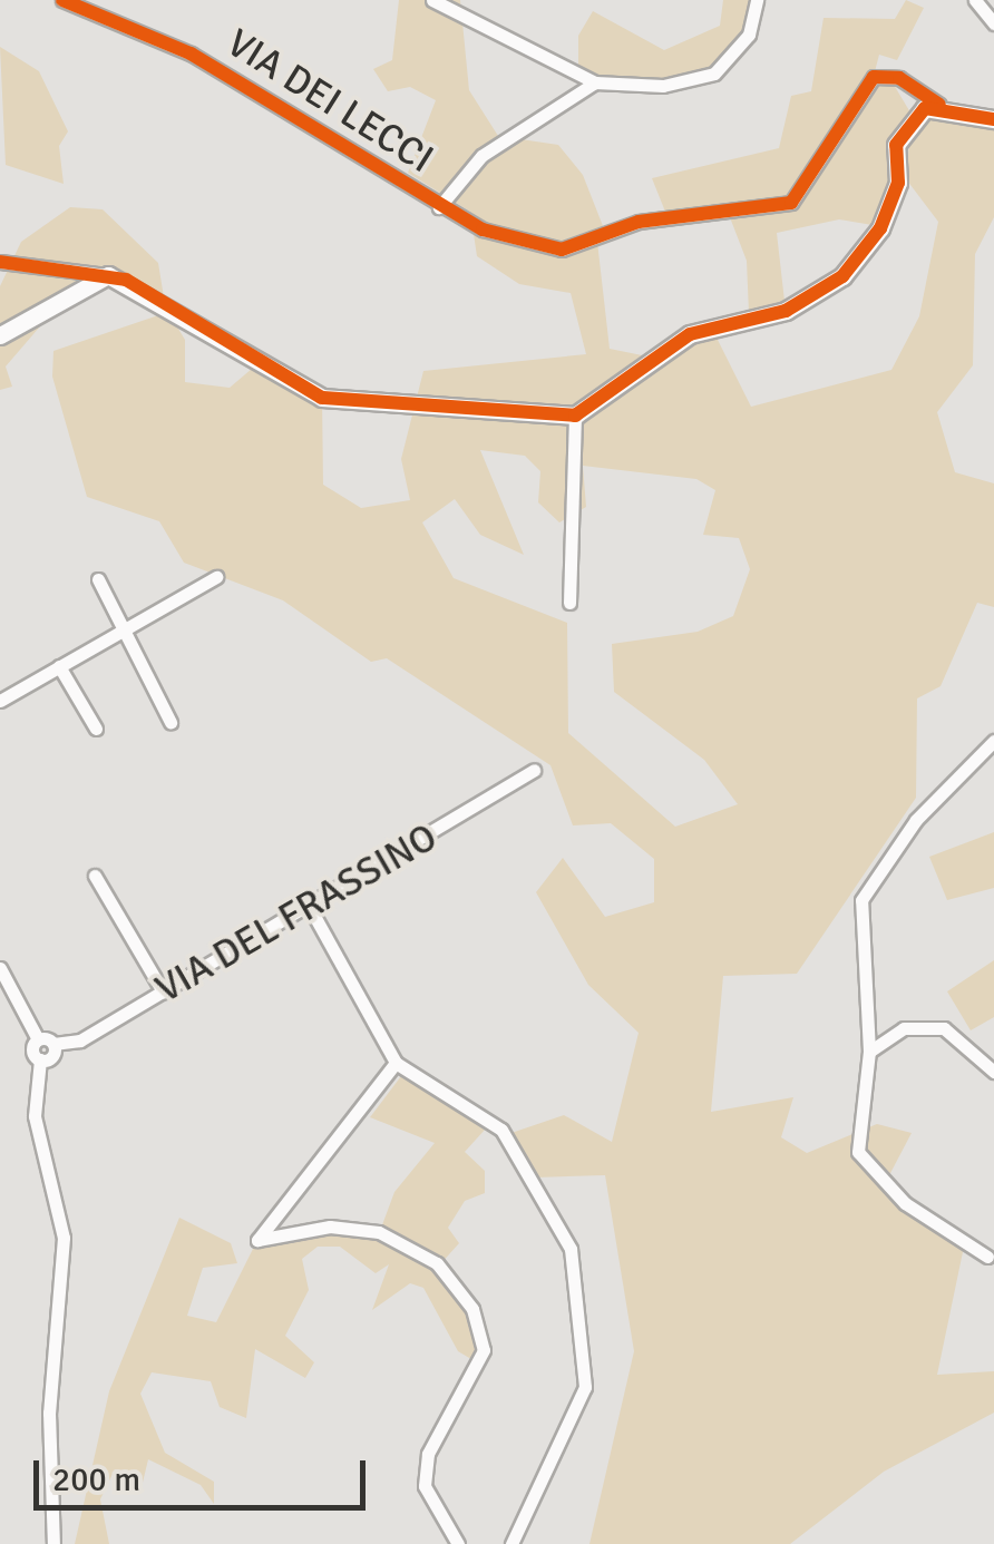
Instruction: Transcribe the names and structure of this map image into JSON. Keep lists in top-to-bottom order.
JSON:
{
  "streets": {
    "street": ["VIA DEI LECCI", "VIA DEL FRASSINO"]
  },
  "scale_bar": "200 m"
}
